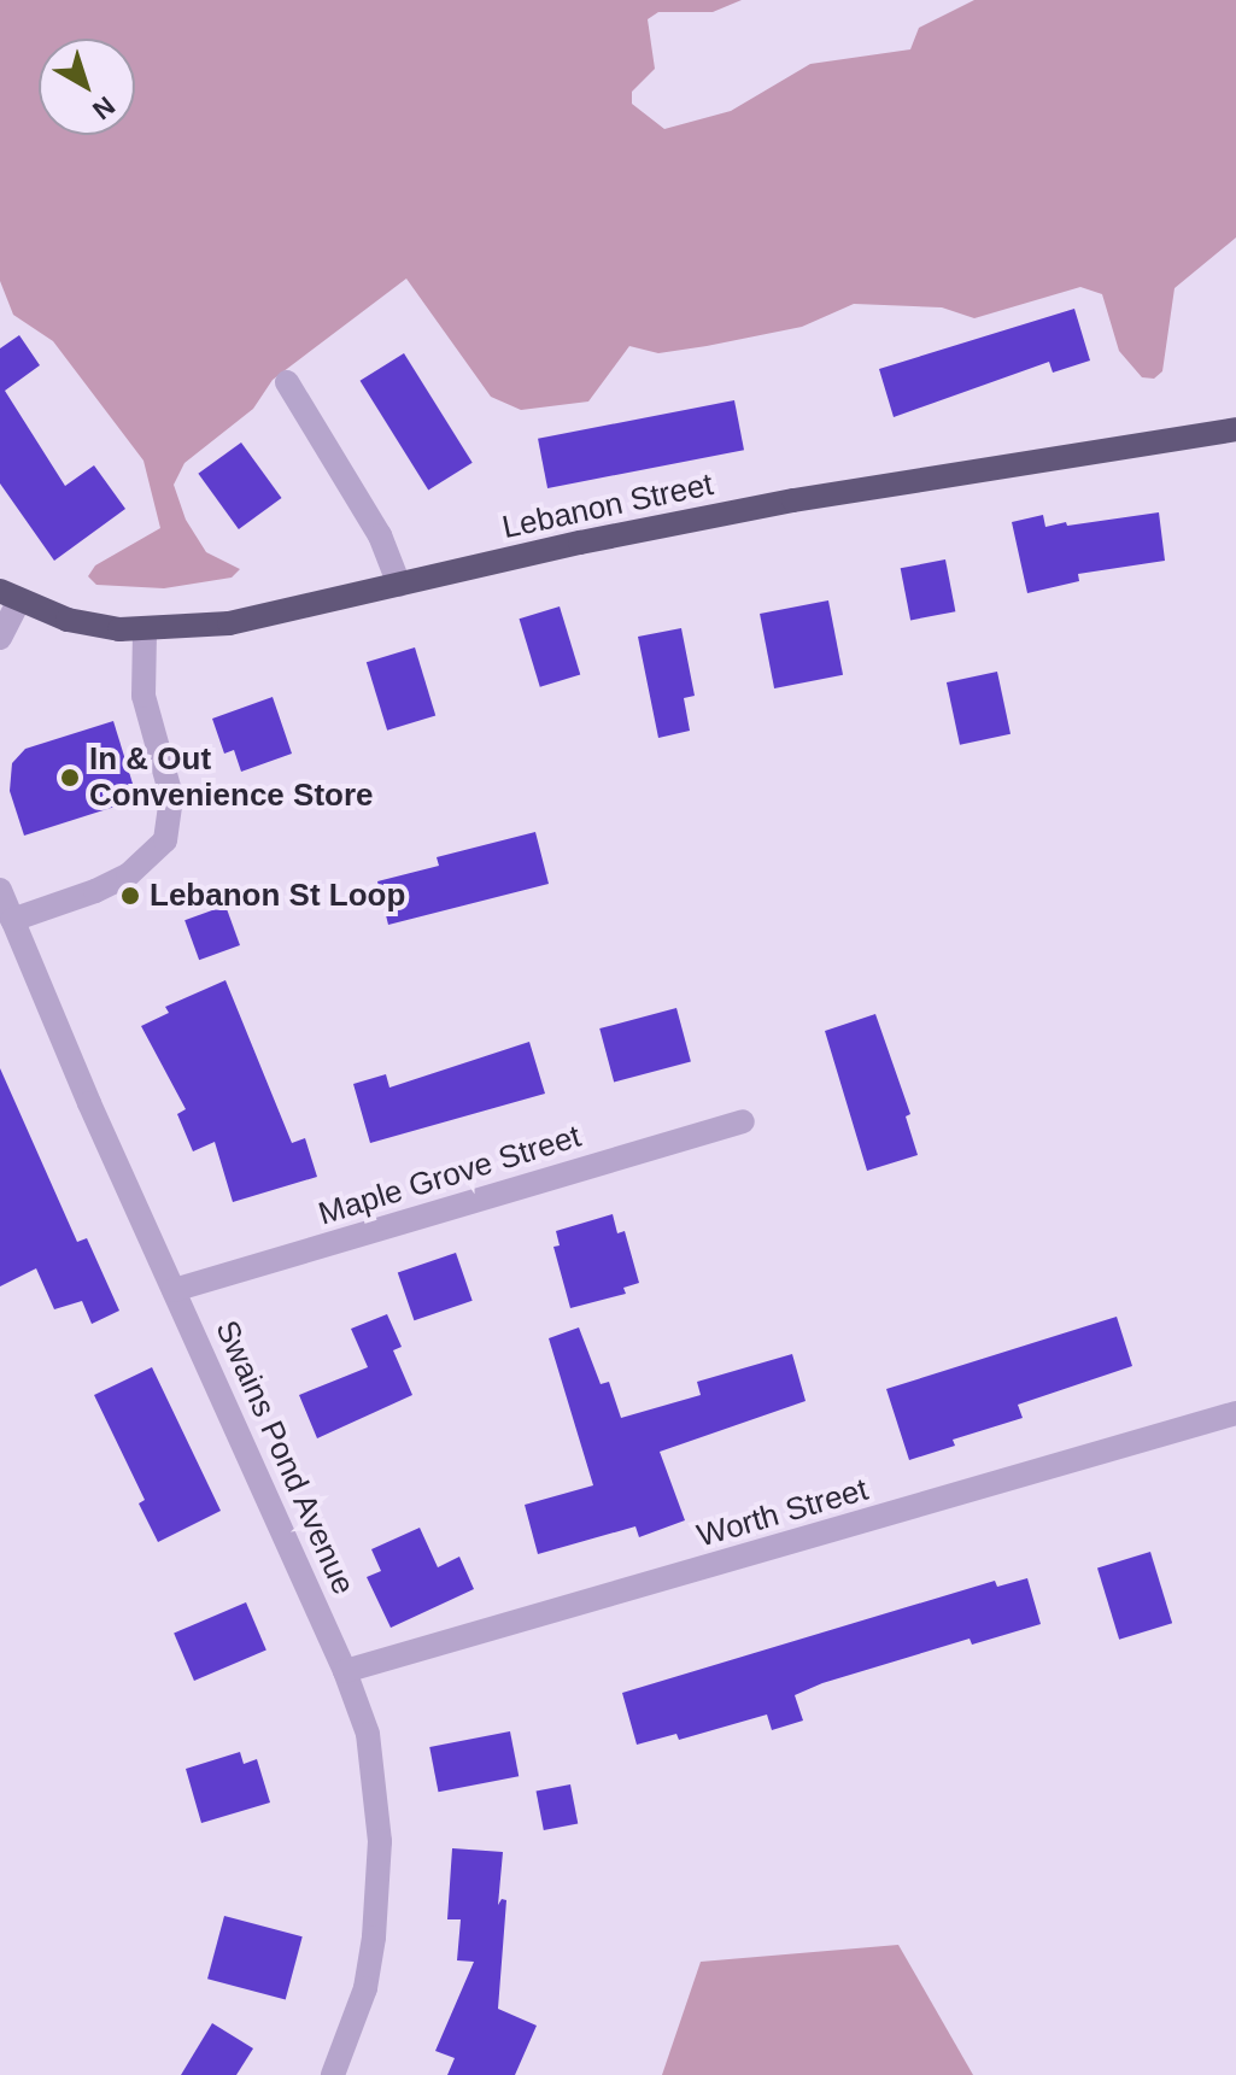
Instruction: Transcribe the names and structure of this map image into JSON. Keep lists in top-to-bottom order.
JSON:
{
  "streets": {
    "main road": ["Lebanon Street"],
    "street": ["Maple Grove Street", "Swains Pond Avenue", "Worth Street"]
  },
  "crossings": [
    ["Maple Grove Street", "Swains Pond Avenue"],
    ["Swains Pond Avenue", "Worth Street"]
  ],
  "places": ["In & Out Convenience Store", "Lebanon St Loop"],
  "north": "bottom right"
}
